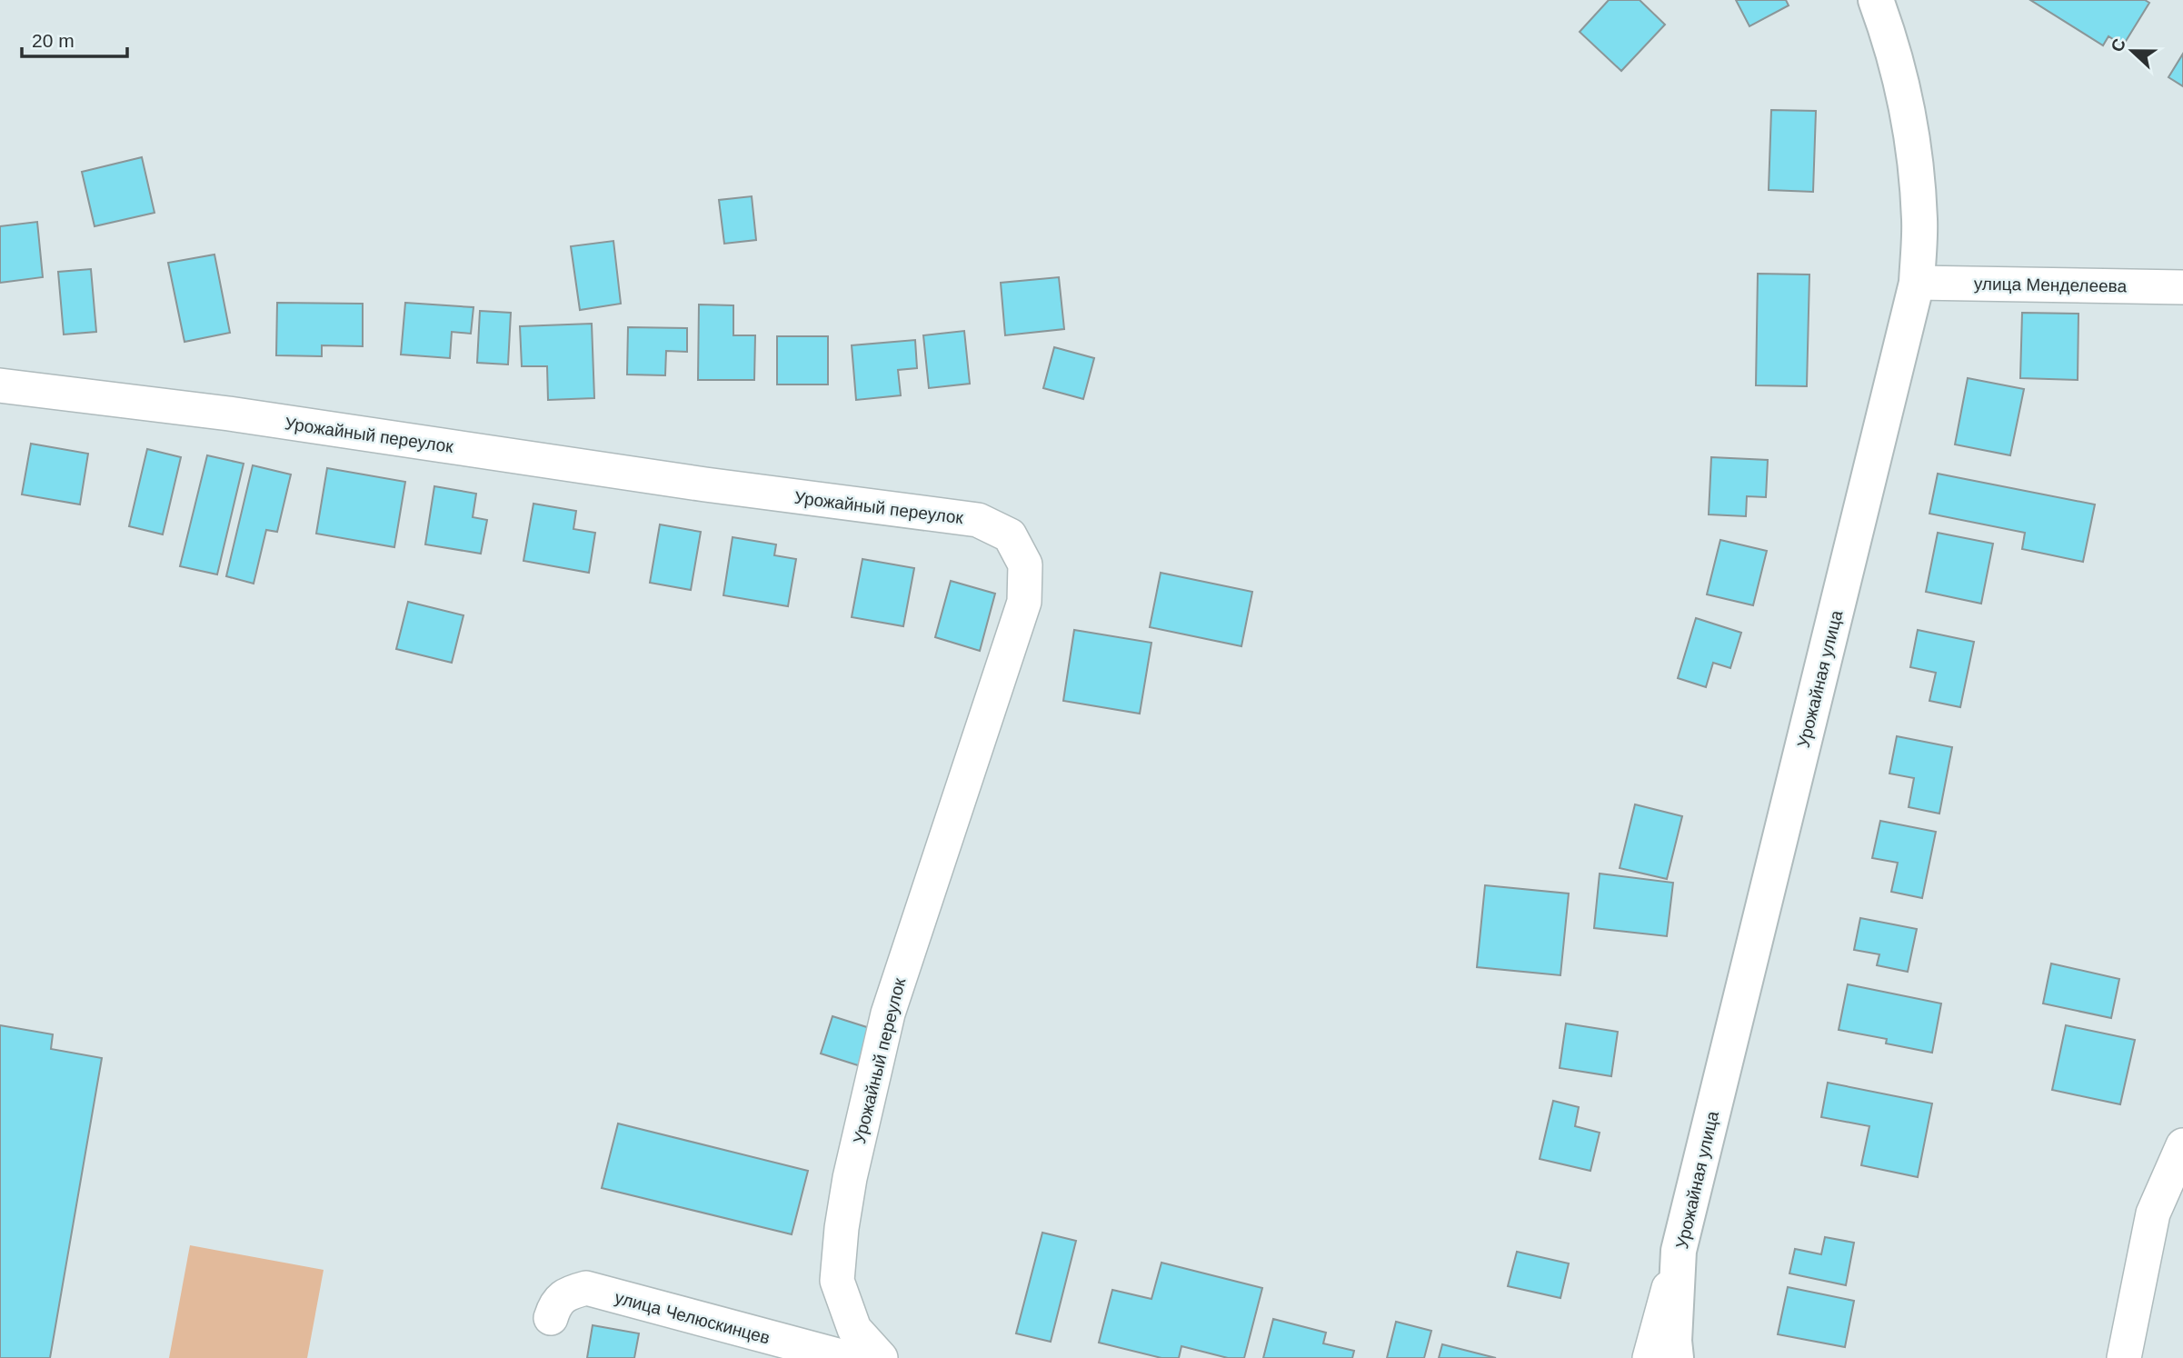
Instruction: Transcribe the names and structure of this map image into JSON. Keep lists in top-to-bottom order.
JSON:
{
  "streets": {
    "street": [
      "улица Менделеева",
      "Урожайный переулок",
      "Урожайная улица",
      "улица Челюскинцев"
    ]
  },
  "crossings": [
    ["улица Менделеева", "Урожайная улица"]
  ],
  "scale_bar": "20 m",
  "north": "left"
}
